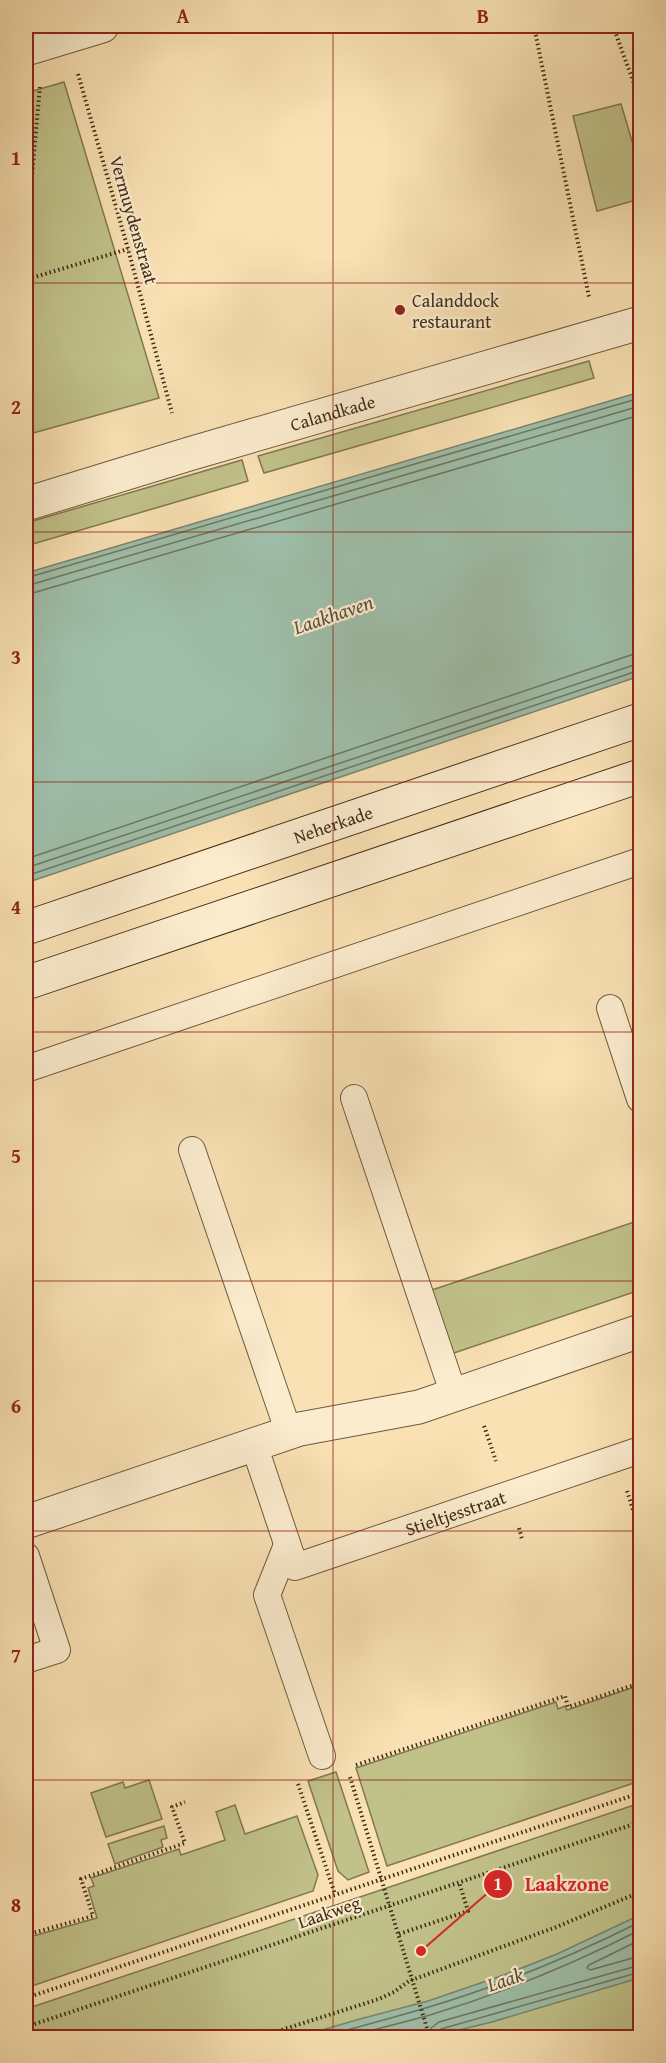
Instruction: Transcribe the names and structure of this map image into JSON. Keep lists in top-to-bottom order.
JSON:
{
  "streets": {
    "street": ["Calandkade", "Neherkade"],
    "lane": ["Stieltjesstraat"],
    "path": ["Vermuydenstraat", "Laakweg"]
  },
  "water": ["Laakhaven", "Laak"],
  "places": ["Calanddock restaurant", "Laakzone"],
  "grid": {
    "columns": ["A", "B"],
    "rows": [
      "1",
      "2",
      "3",
      "4",
      "5",
      "6",
      "7",
      "8"
    ]
  }
}
